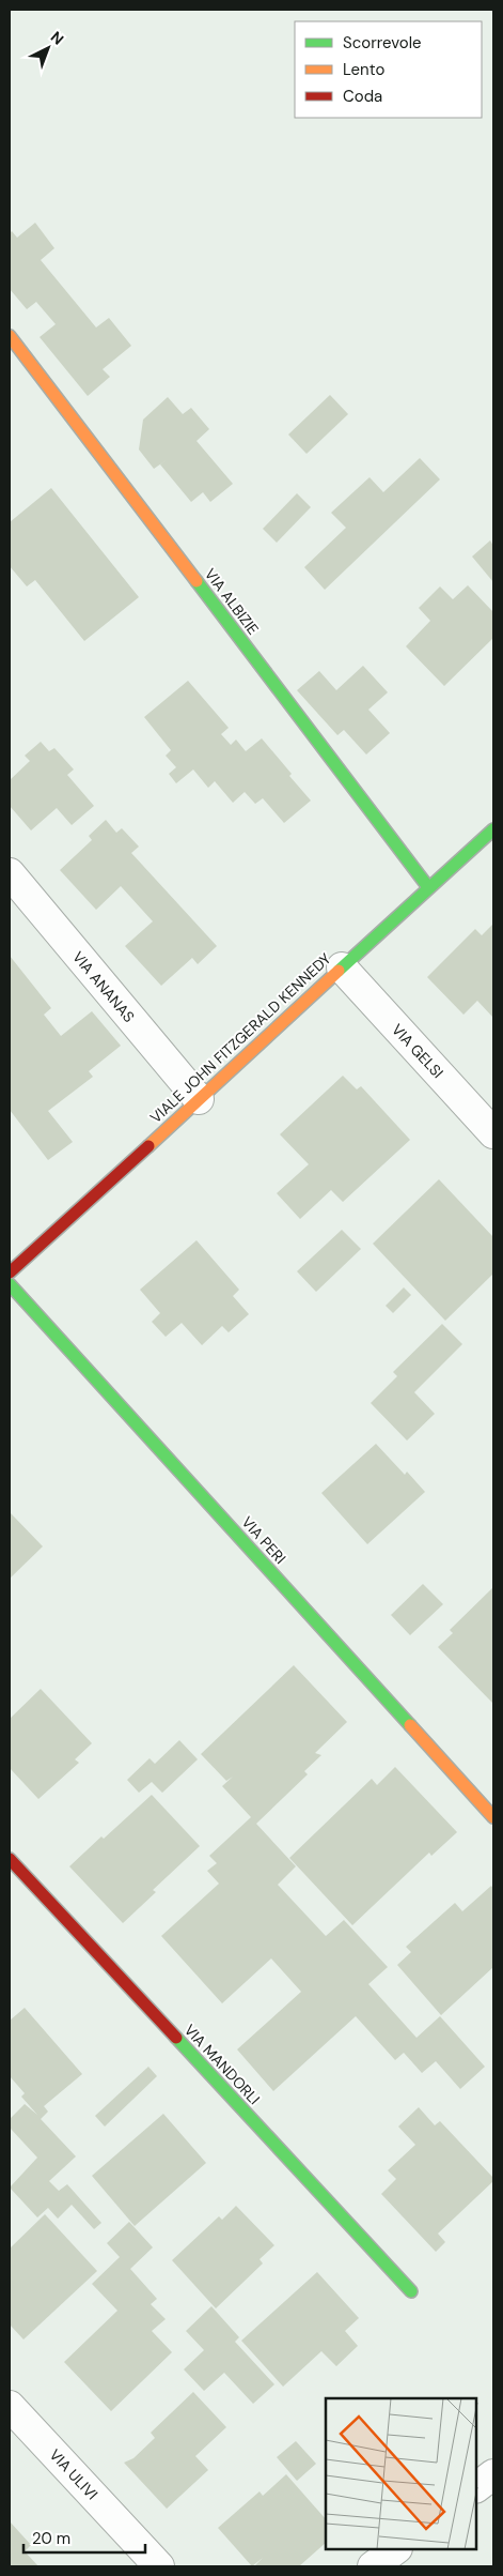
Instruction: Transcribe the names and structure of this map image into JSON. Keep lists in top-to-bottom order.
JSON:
{
  "streets": {
    "street": [
      "VIA ALBIZIE",
      "VIA ANANAS",
      "VIALE JOHN FITZGERALD KENNEDY",
      "VIA GELSI",
      "VIA PERI",
      "VIA MANDORLI",
      "VIA ULIVI"
    ]
  },
  "crossings": [
    ["VIA ALBIZIE", "VIALE JOHN FITZGERALD KENNEDY"],
    ["VIA ANANAS", "VIALE JOHN FITZGERALD KENNEDY"],
    ["VIALE JOHN FITZGERALD KENNEDY", "VIA GELSI"]
  ],
  "legend": ["Scorrevole", "Lento", "Coda"],
  "scale_bar": "20 m",
  "north": "top right"
}
